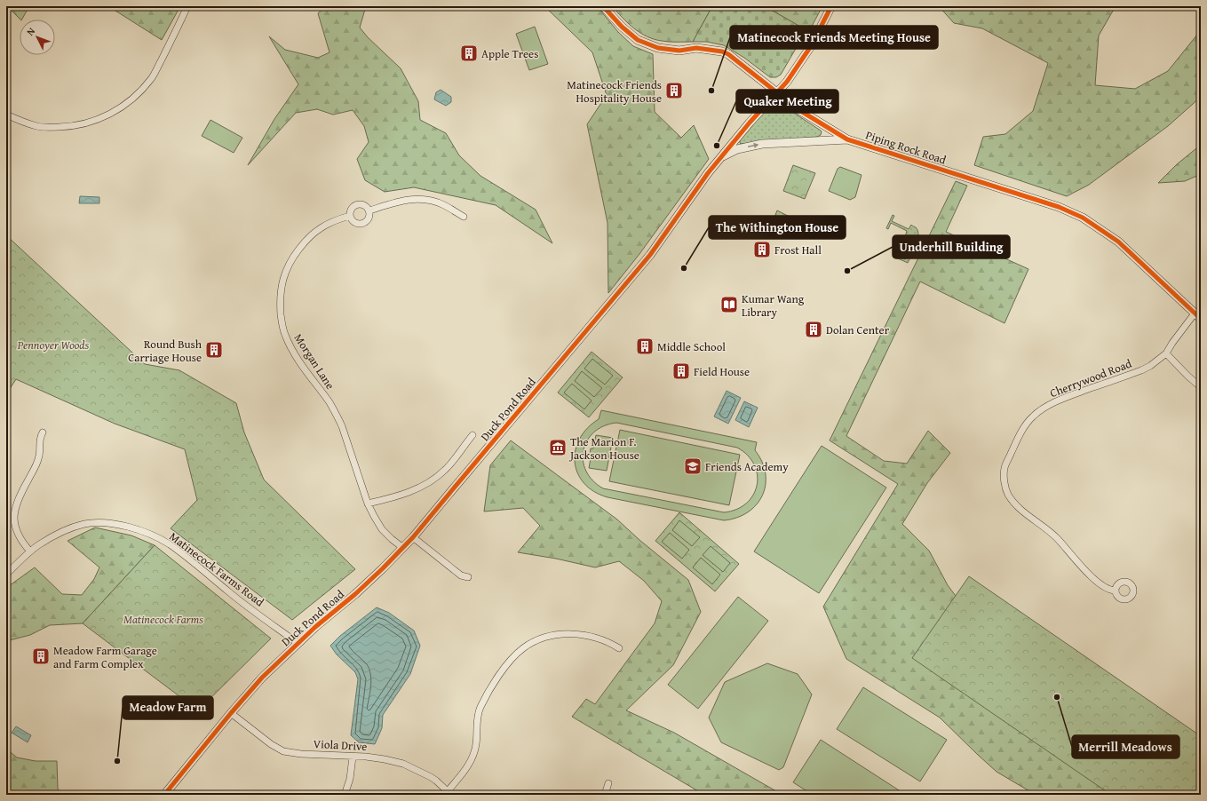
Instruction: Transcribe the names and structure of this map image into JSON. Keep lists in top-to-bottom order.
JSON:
{
  "streets": {
    "street": [
      "Piping Rock Road",
      "Morgan Lane",
      "Cherrywood Road",
      "Duck Pond Road",
      "Matinecock Farms Road",
      "Viola Drive"
    ]
  },
  "crossings": [
    ["Piping Rock Road", "Cherrywood Road"],
    ["Piping Rock Road", "Duck Pond Road"],
    ["Morgan Lane", "Duck Pond Road"],
    ["Duck Pond Road", "Matinecock Farms Road"],
    ["Duck Pond Road", "Viola Drive"]
  ],
  "parks": ["Pennoyer Woods", "Matinecock Farms"],
  "places": {
    "building": [
      "Apple Trees",
      "Matinecock Friends Hospitality House",
      "Frost Hall",
      "Dolan Center",
      "Middle School",
      "Round Bush Carriage House",
      "Field House",
      "Meadow Farm Garage and Farm Complex"
    ],
    "other": [
      "Matinecock Friends Meeting House",
      "Quaker Meeting",
      "The Withington House",
      "Underhill Building",
      "Merrill Meadows",
      "Meadow Farm"
    ],
    "library": ["Kumar Wang Library"],
    "museum": ["The Marion F. Jackson House"],
    "school or university": ["Friends Academy"]
  },
  "north": "top left"
}
